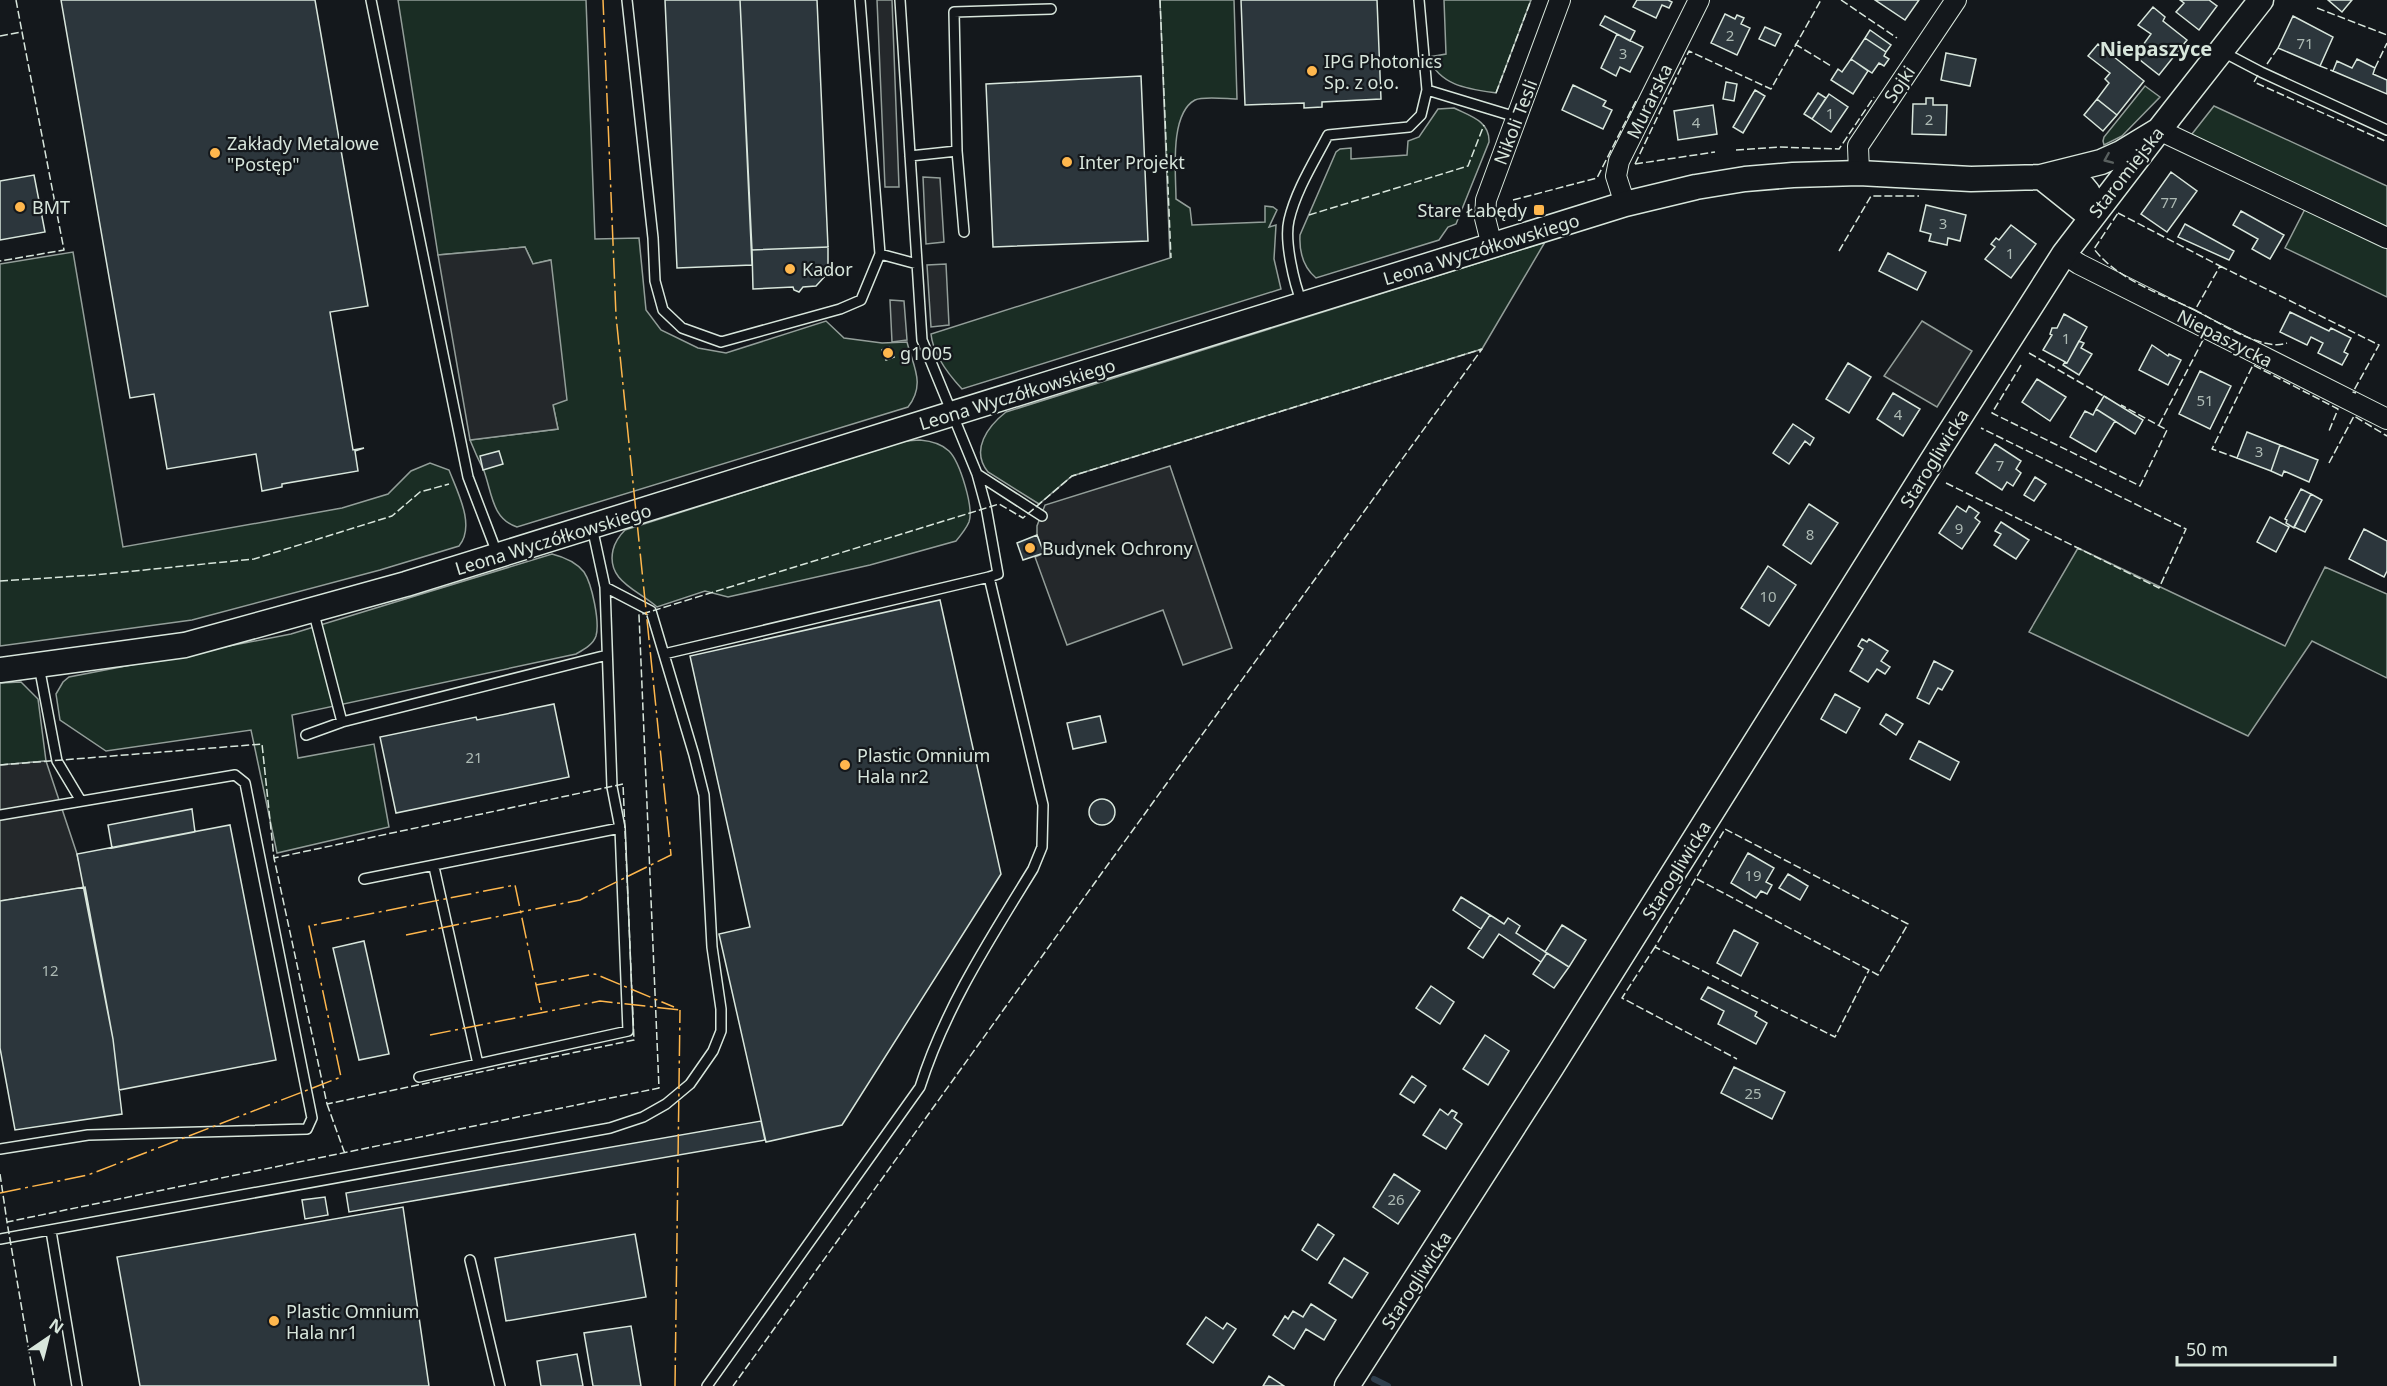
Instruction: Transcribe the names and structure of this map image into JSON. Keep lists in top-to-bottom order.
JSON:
{
  "streets": {
    "street": [
      "Sojki",
      "Murarska",
      "Nikoli Tesli",
      "Staromiejska",
      "Leona Wyczółkowskiego",
      "Niepaszycka",
      "Starogliwicka"
    ]
  },
  "crossings": [
    ["Sojki", "Leona Wyczółkowskiego"],
    ["Murarska", "Leona Wyczółkowskiego"],
    ["Nikoli Tesli", "Leona Wyczółkowskiego"],
    ["Staromiejska", "Leona Wyczółkowskiego"],
    ["Staromiejska", "Niepaszycka"],
    ["Staromiejska", "Starogliwicka"]
  ],
  "districts": ["Niepaszyce"],
  "places": {
    "other": [
      "IPG Photonics Sp. z o.o.",
      "Zakłady Metalowe \"Postęp\"",
      "Inter Projekt",
      "BMT",
      "Kador",
      "g1005",
      "Budynek Ochrony",
      "Plastic Omnium Hala nr2",
      "Plastic Omnium Hala nr1"
    ],
    "transit": ["Stare Łabędy"]
  },
  "house_numbers": [
    "2",
    "71",
    "3",
    "1",
    "2",
    "4",
    "77",
    "3",
    "1",
    "1",
    "51",
    "4",
    "3",
    "7",
    "9",
    "8",
    "10",
    "21",
    "19",
    "12",
    "25",
    "26"
  ],
  "scale_bar": "50 m",
  "north": "top right"
}
